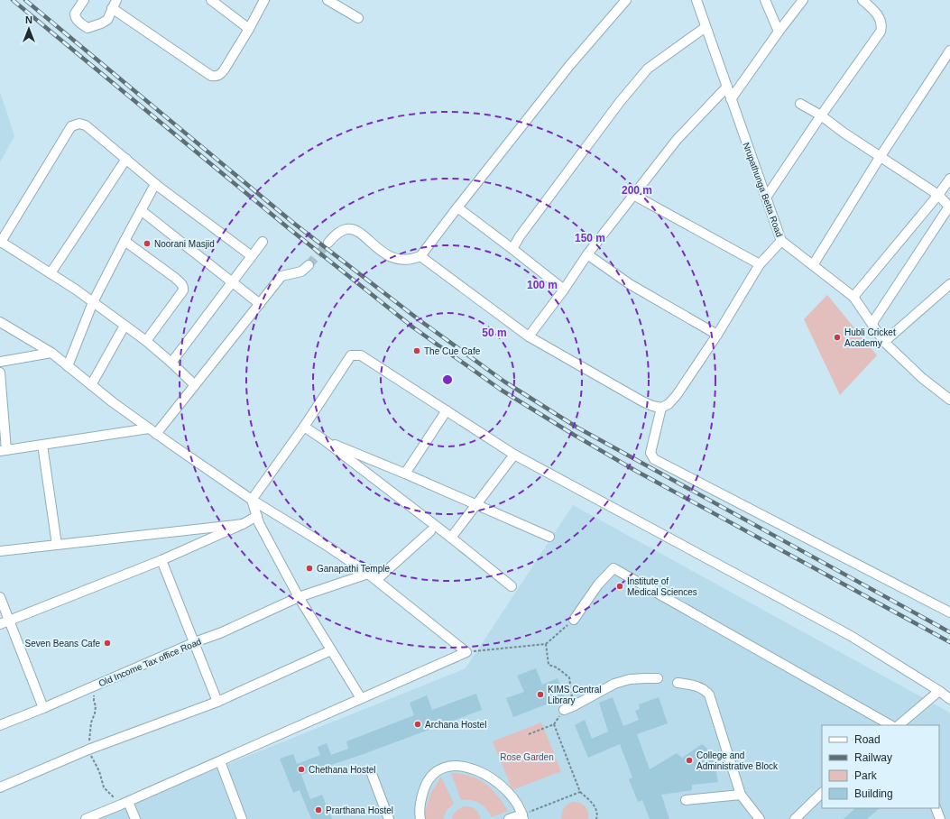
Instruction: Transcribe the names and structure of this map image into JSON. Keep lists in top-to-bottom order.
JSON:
{
  "streets": {
    "street": ["Nrupathunga Betta Road", "Old Income Tax office Road"]
  },
  "parks": ["Rose Garden"],
  "places": [
    "Noorani Masjid",
    "Hubli Cricket Academy",
    "The Cue Cafe",
    "Ganapathi Temple",
    "Institute of Medical Sciences",
    "Seven Beans Cafe",
    "KIMS Central Library",
    "Archana Hostel",
    "College and Administrative Block",
    "Chethana Hostel",
    "Prarthana Hostel"
  ],
  "legend": [
    "Road",
    "Railway",
    "Park",
    "Building"
  ],
  "north": "top",
  "rings": [
    "200 m",
    "150 m",
    "100 m",
    "50 m"
  ]
}
